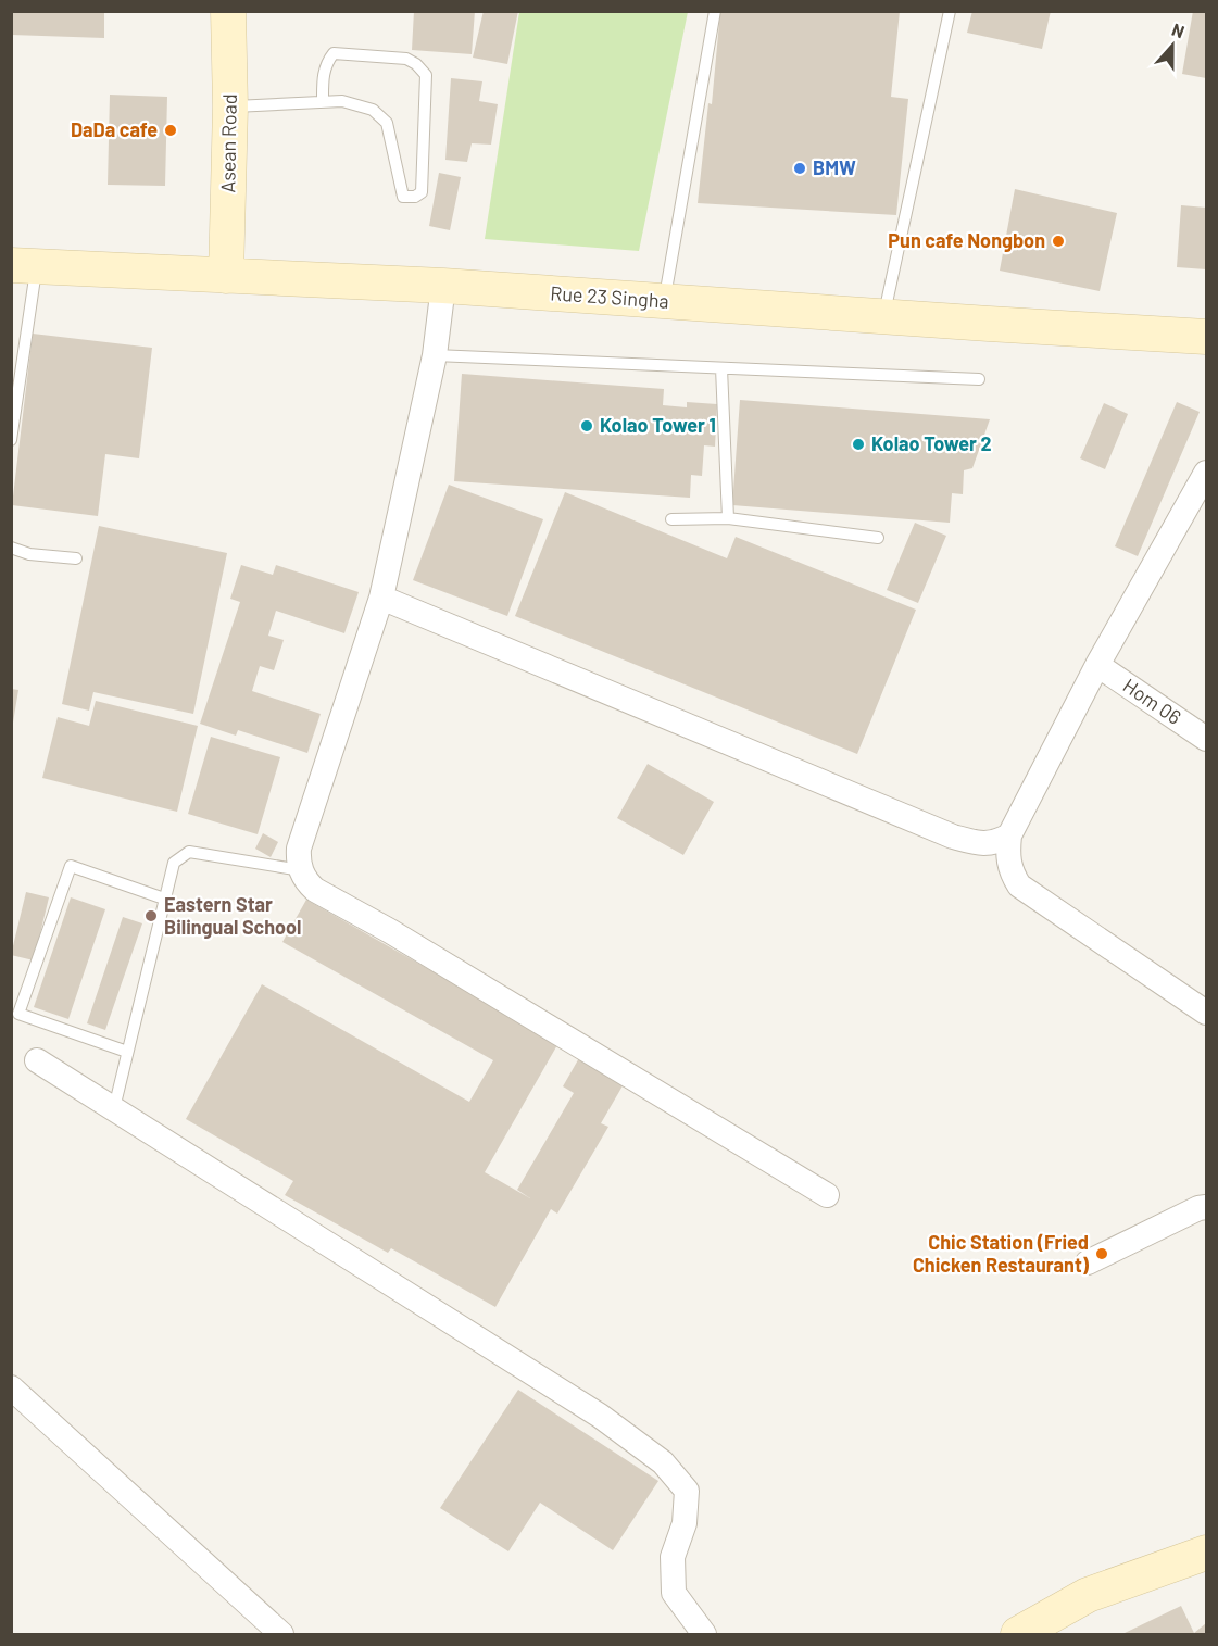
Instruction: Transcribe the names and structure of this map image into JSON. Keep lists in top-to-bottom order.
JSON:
{
  "streets": {
    "main road": ["Asean Road", "Rue 23 Singha"],
    "street": ["Hom 06"]
  },
  "crossings": [
    ["Asean Road", "Rue 23 Singha"]
  ],
  "places": [
    "DaDa cafe",
    "BMW",
    "Pun cafe Nongbon",
    "Kolao Tower 1",
    "Kolao Tower 2",
    "Eastern Star Bilingual School",
    "Chic Station (Fried Chicken Restaurant)"
  ],
  "north": "top"
}
